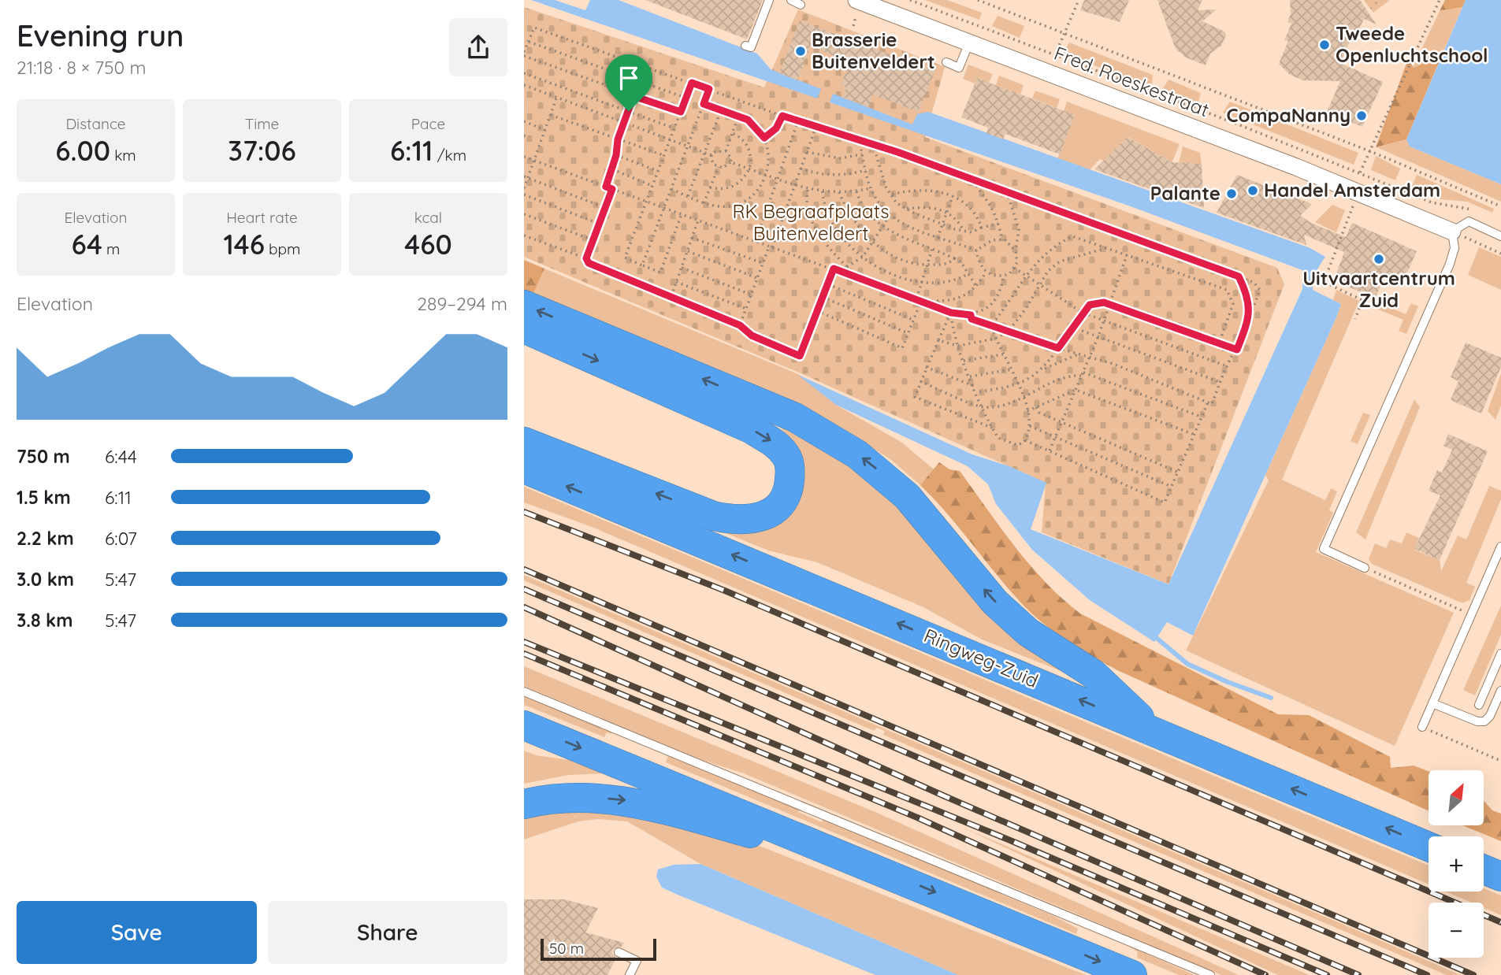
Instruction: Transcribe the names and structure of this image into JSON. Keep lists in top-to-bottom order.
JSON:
{
  "streets": {
    "highway": ["Ringweg-Zuid"],
    "street": ["Fred. Roeskestraat"]
  },
  "parks": ["RK Begraafplaats Buitenveldert"],
  "places": [
    "Tweede Openluchtschool",
    "Brasserie Buitenveldert",
    "CompaNanny",
    "Handel Amsterdam",
    "Palante",
    "Uitvaartcentrum Zuid"
  ],
  "scale_bar": "50 m",
  "north": "top right",
  "page": {
    "heading": ["Evening run", "21:18 · 8 × 750 m"],
    "stats": [
      ["Distance", "6.00 km"],
      ["Time", "37:06"],
      ["Pace", "6:11 /km"],
      ["Elevation", "64 m"],
      ["Heart rate", "146 bpm"],
      ["kcal", "460"]
    ],
    "chart": ["Elevation", "289–294 m"],
    "list": [
      {
        "name": "750 m",
        "note": "6:44"
      },
      {
        "name": "1.5 km",
        "note": "6:11"
      },
      {
        "name": "2.2 km",
        "note": "6:07"
      },
      {
        "name": "3.0 km",
        "note": "5:47"
      },
      {
        "name": "3.8 km",
        "note": "5:47"
      }
    ],
    "map_buttons": ["+", "−"],
    "buttons": ["Save", "Share"],
    "scale": "50 m"
  }
}
